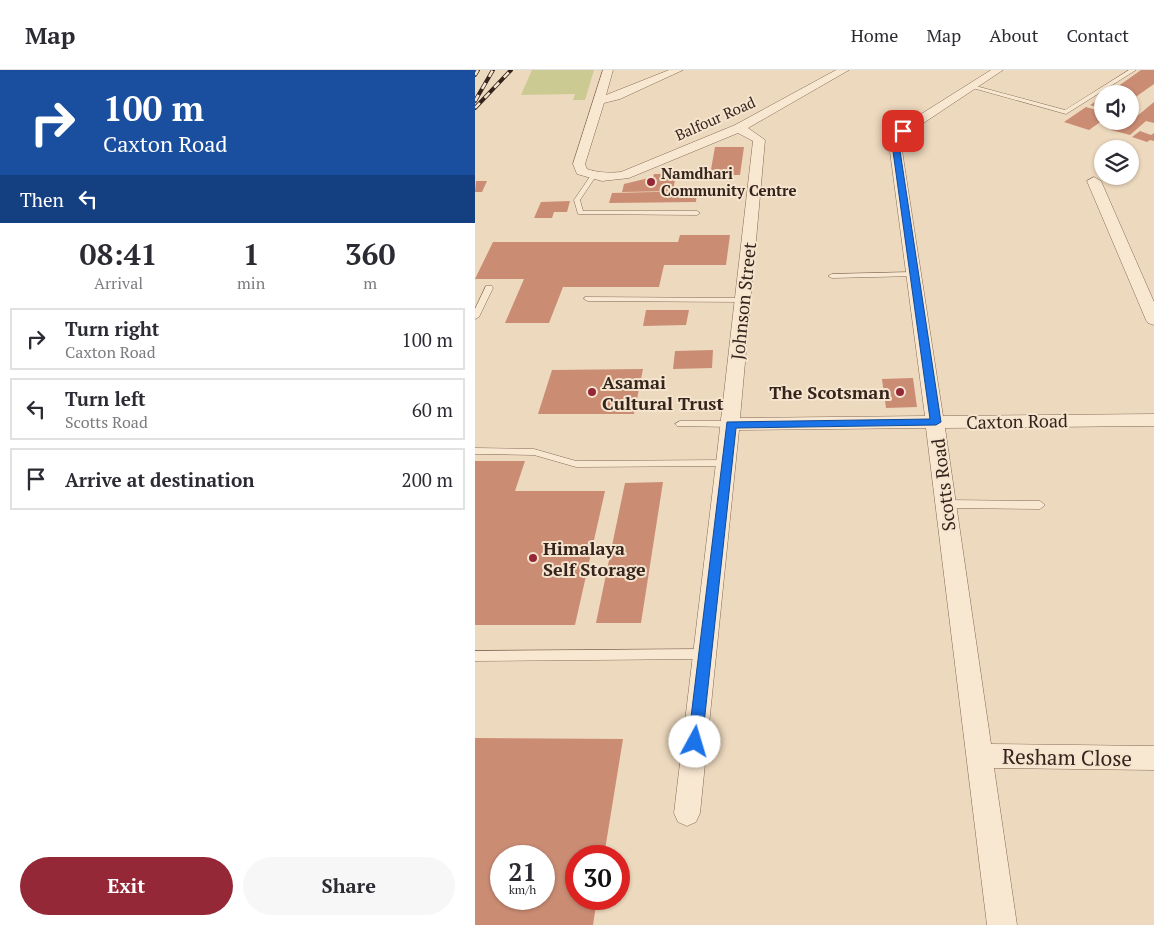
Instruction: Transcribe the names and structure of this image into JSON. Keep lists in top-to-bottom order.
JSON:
{
  "streets": {
    "street": [
      "Balfour Road",
      "Johnson Street",
      "Caxton Road",
      "Scotts Road",
      "Resham Close"
    ]
  },
  "crossings": [
    ["Balfour Road", "Johnson Street"],
    ["Johnson Street", "Caxton Road"],
    ["Caxton Road", "Scotts Road"],
    ["Scotts Road", "Resham Close"]
  ],
  "places": [
    "Namdhari Community Centre",
    "Asamai Cultural Trust",
    "The Scotsman",
    "Himalaya Self Storage"
  ],
  "page": {
    "header": "Map",
    "nav": [
      "Home",
      "Map",
      "About",
      "Contact"
    ],
    "turn": ["100 m", "Caxton Road"],
    "then": "Then",
    "eta": [
      "08:41",
      "Arrival",
      "1",
      "min",
      "360",
      "m"
    ],
    "list": [
      {
        "name": "Turn right",
        "note": "Caxton Road",
        "value": "100 m"
      },
      {
        "name": "Turn left",
        "note": "Scotts Road",
        "value": "60 m"
      },
      {
        "name": "Arrive at destination",
        "value": "200 m"
      }
    ],
    "speed": "21 km/h",
    "limit": "30",
    "buttons": ["Exit", "Share"]
  }
}
